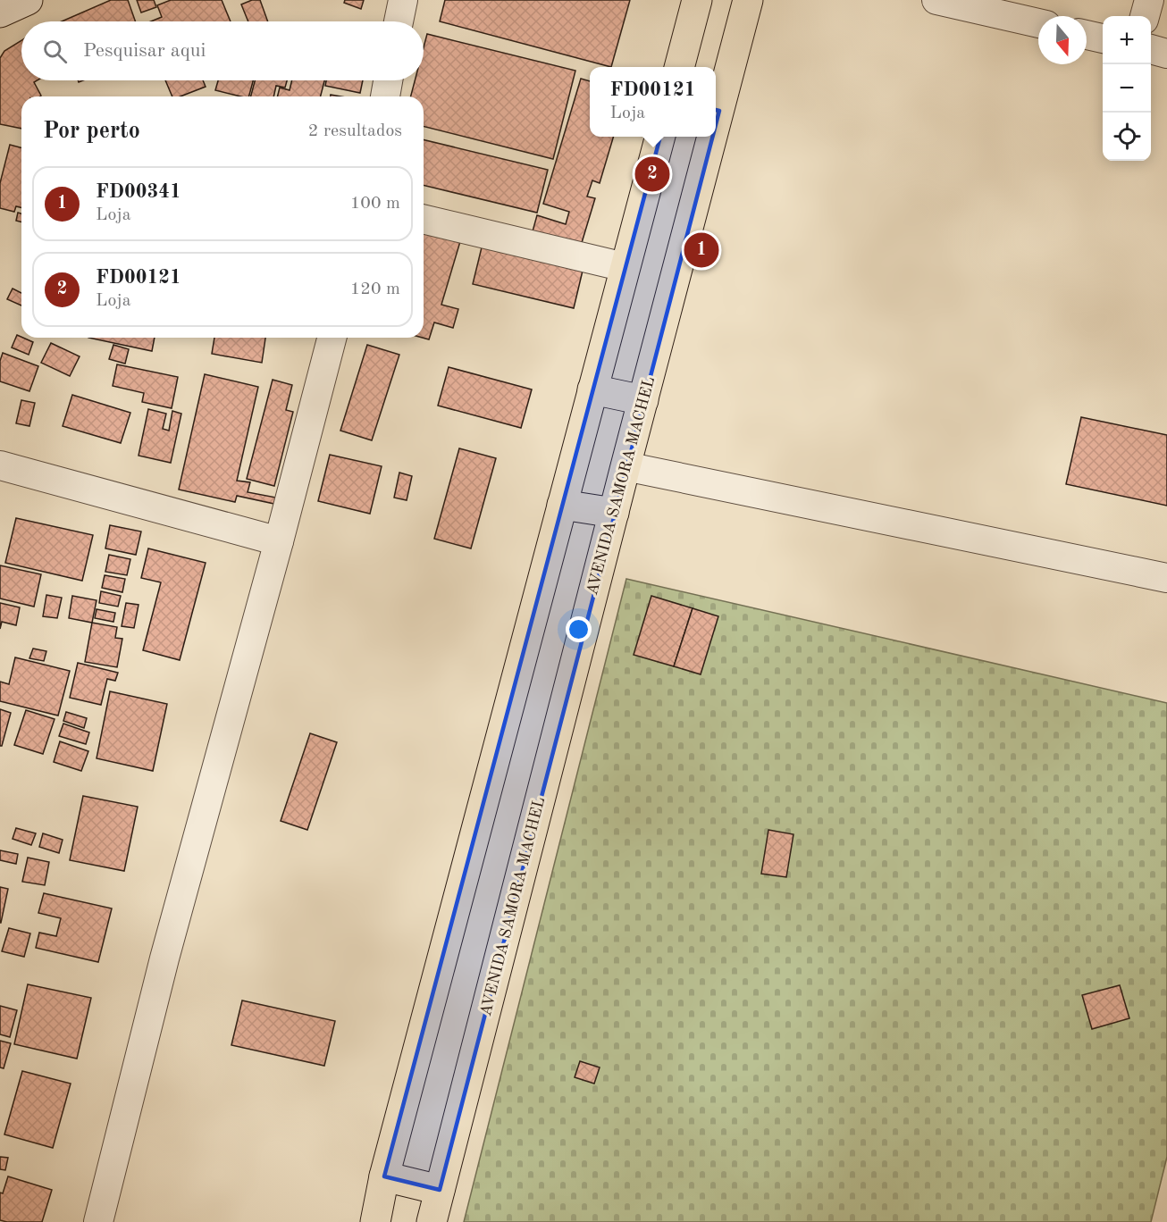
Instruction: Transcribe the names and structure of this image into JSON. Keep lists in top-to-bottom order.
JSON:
{
  "streets": {
    "highway": ["AVENIDA SAMORA MACHEL"]
  },
  "north": "bottom",
  "page": {
    "map_buttons": ["+", "−"],
    "search": "Pesquisar aqui",
    "popup": ["FD00121", "Loja"],
    "heading": ["Por perto", "2 resultados"],
    "pins": ["2", "1"],
    "list": [
      {
        "mark": "1",
        "name": "FD00341",
        "note": "Loja",
        "value": "100 m"
      },
      {
        "mark": "2",
        "name": "FD00121",
        "note": "Loja",
        "value": "120 m"
      }
    ]
  }
}
